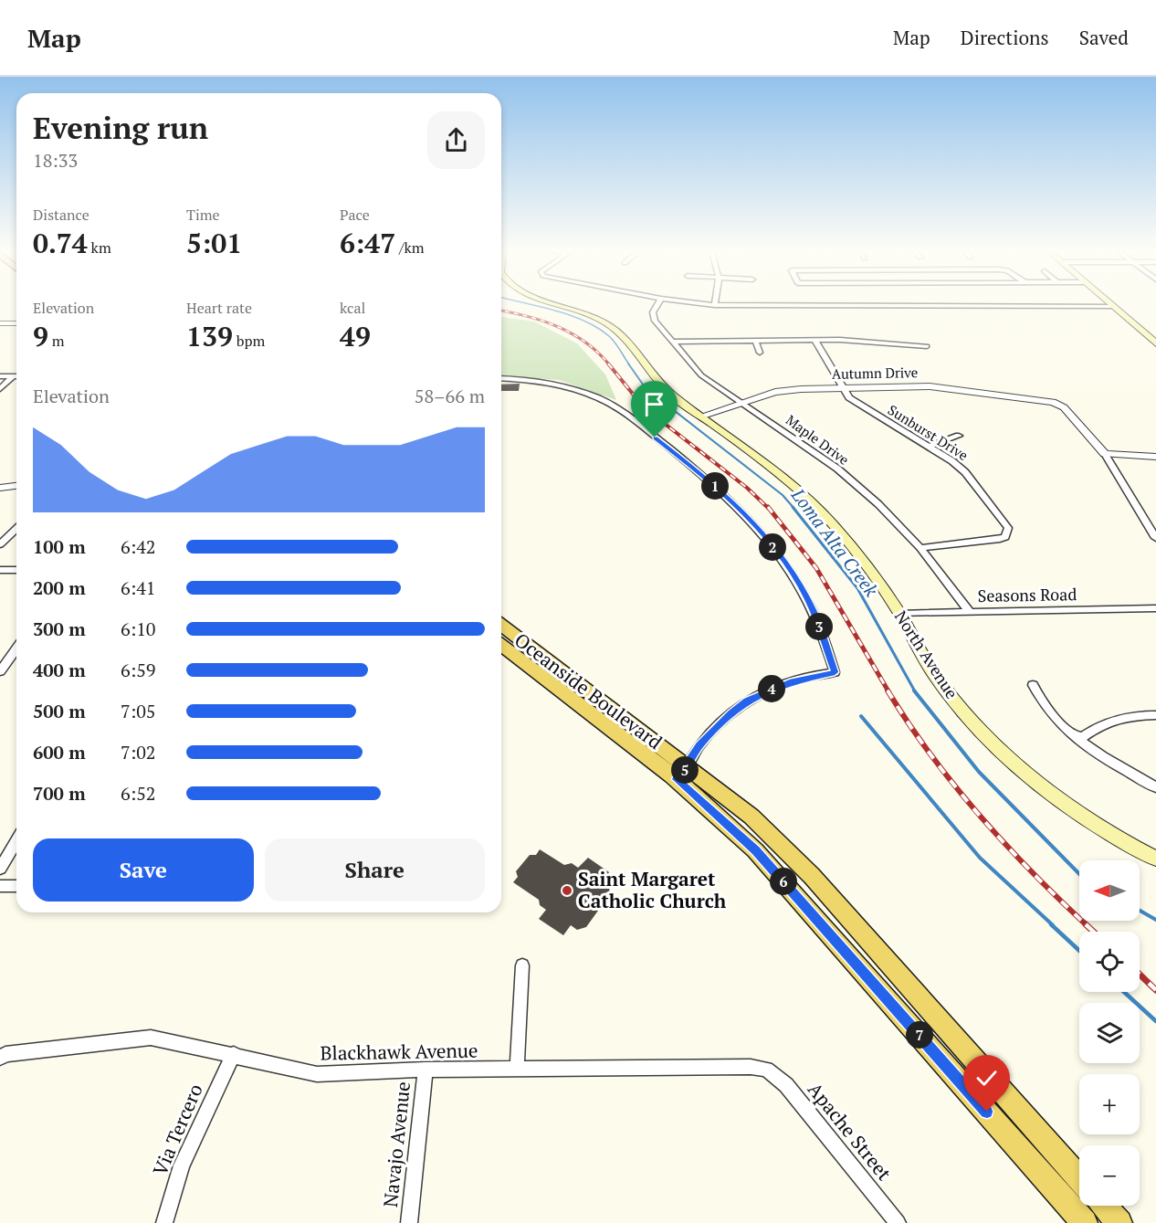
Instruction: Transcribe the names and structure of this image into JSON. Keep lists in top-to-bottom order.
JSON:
{
  "streets": {
    "main road": ["North Avenue", "Oceanside Boulevard"],
    "street": [
      "Autumn Drive",
      "Sunburst Drive",
      "Maple Drive",
      "Seasons Road",
      "Blackhawk Avenue",
      "Via Tercero",
      "Apache Street",
      "Navajo Avenue"
    ]
  },
  "crossings": [
    ["Autumn Drive", "Sunburst Drive"],
    ["Autumn Drive", "Maple Drive"],
    ["Autumn Drive", "North Avenue"],
    ["Sunburst Drive", "Maple Drive"],
    ["Maple Drive", "Seasons Road"],
    ["Seasons Road", "North Avenue"],
    ["Blackhawk Avenue", "Via Tercero"],
    ["Blackhawk Avenue", "Apache Street"],
    ["Blackhawk Avenue", "Navajo Avenue"]
  ],
  "water": ["Loma Alta Creek"],
  "places": ["Saint Margaret Catholic Church"],
  "north": "left",
  "page": {
    "header": "Map",
    "nav": ["Map", "Directions", "Saved"],
    "heading": ["Evening run", "18:33"],
    "stats": [
      ["Distance", "0.74 km"],
      ["Time", "5:01"],
      ["Pace", "6:47 /km"],
      ["Elevation", "9 m"],
      ["Heart rate", "139 bpm"],
      ["kcal", "49"]
    ],
    "chart": ["Elevation", "58–66 m"],
    "pins": [
      "1",
      "2",
      "3",
      "4",
      "5",
      "6",
      "7"
    ],
    "list": [
      {
        "name": "100 m",
        "note": "6:42"
      },
      {
        "name": "200 m",
        "note": "6:41"
      },
      {
        "name": "300 m",
        "note": "6:10"
      },
      {
        "name": "400 m",
        "note": "6:59"
      },
      {
        "name": "500 m",
        "note": "7:05"
      },
      {
        "name": "600 m",
        "note": "7:02"
      },
      {
        "name": "700 m",
        "note": "6:52"
      }
    ],
    "buttons": ["Save", "Share"],
    "map_buttons": ["+", "−"]
  }
}
